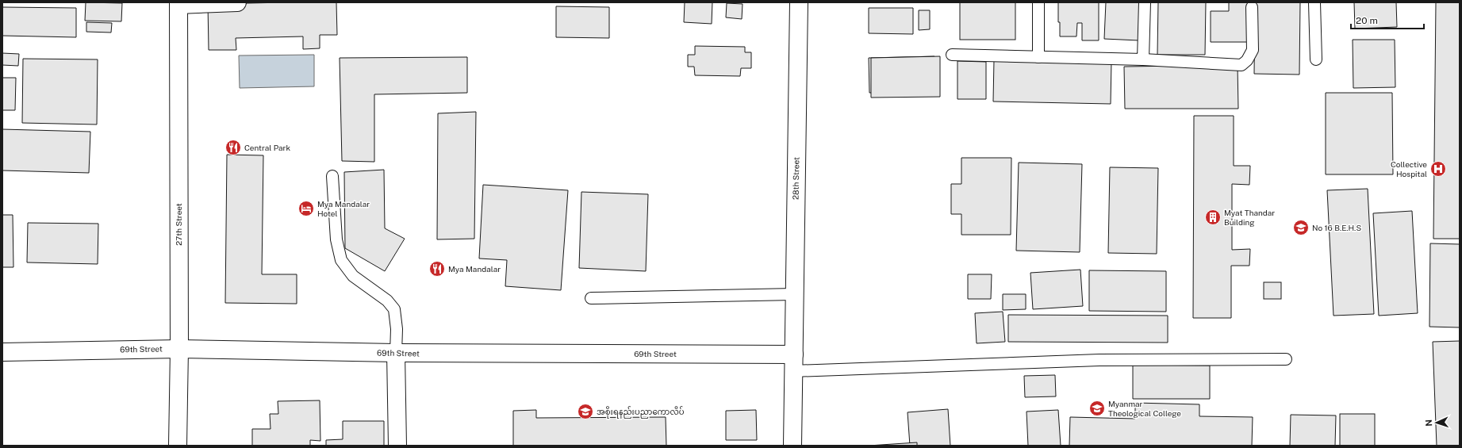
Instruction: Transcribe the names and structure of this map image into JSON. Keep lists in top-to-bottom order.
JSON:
{
  "streets": {
    "street": ["28th Street", "27th Street", "69th Street"]
  },
  "crossings": [
    ["28th Street", "69th Street"],
    ["27th Street", "69th Street"]
  ],
  "places": {
    "restaurant": ["Central Park", "Mya Mandalar"],
    "hospital": ["Collective Hospital"],
    "hotel": ["Mya Mandalar Hotel"],
    "building": ["Myat Thandar Building"],
    "school or university": ["No 16 B.E.H.S", "Myanmar Theological College", "အစိုးရနည်းပညာကောလိပ်"]
  },
  "scale_bar": "20 m",
  "north": "left"
}
